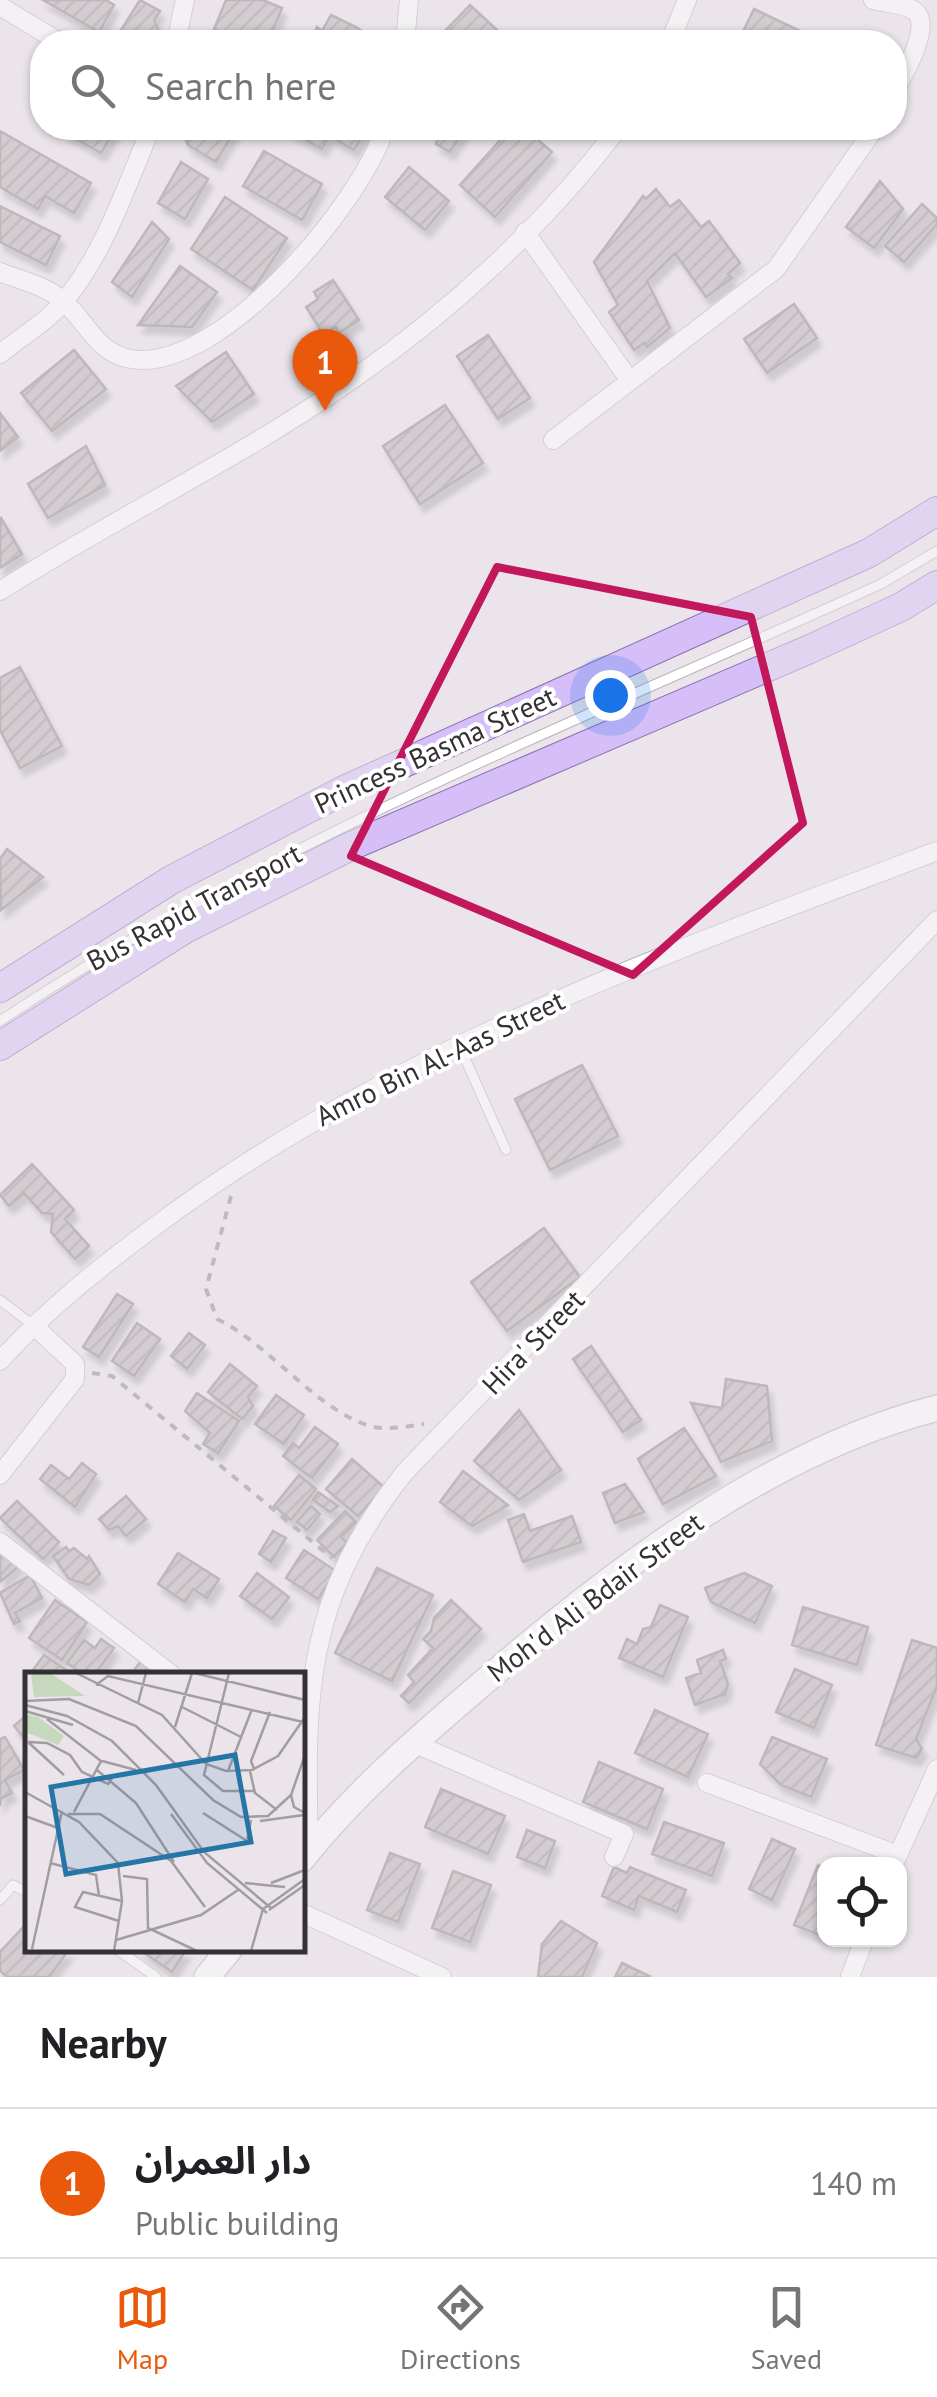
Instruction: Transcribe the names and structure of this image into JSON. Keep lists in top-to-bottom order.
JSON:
{
  "streets": {
    "main road": ["Princess Basma Street"],
    "street": ["Amro Bin Al-Aas Street", "Hira' Street", "Moh'd Ali Bdair Street"],
    "lane": ["Bus Rapid Transport"]
  },
  "crossings": [
    ["Hira' Street", "Moh'd Ali Bdair Street"]
  ],
  "page": {
    "search": "Search here",
    "pins": "1",
    "heading": "Nearby",
    "list": [
      {
        "mark": "1",
        "name": "دار العمران",
        "note": "Public building",
        "value": "140 m"
      }
    ],
    "nav": ["Map", "Directions", "Saved"]
  }
}
